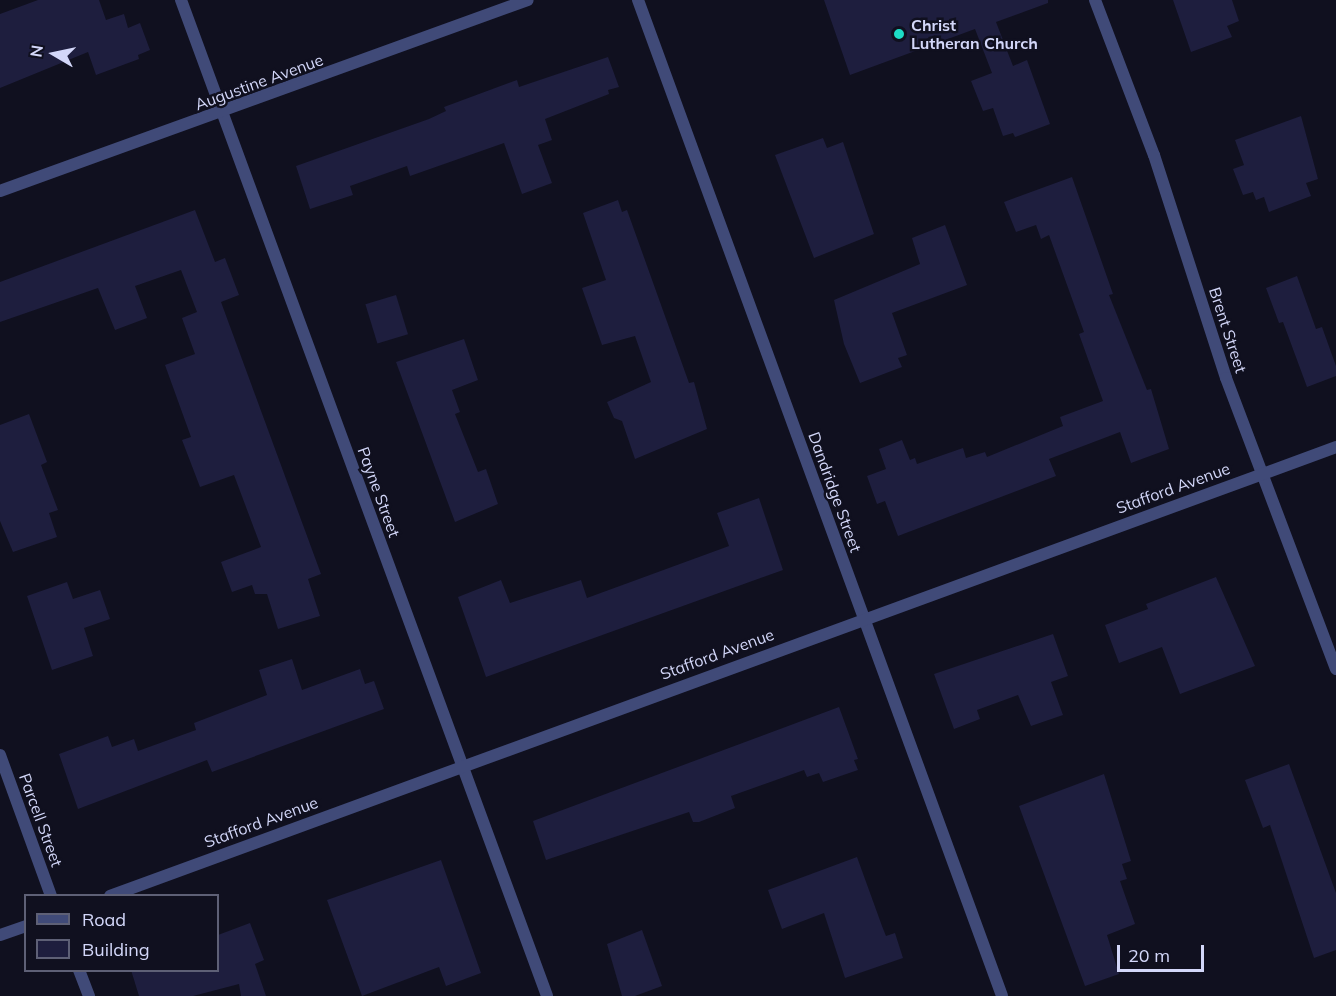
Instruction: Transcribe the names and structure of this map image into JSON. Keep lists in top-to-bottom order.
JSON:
{
  "streets": {
    "street": [
      "Augustine Avenue",
      "Brent Street",
      "Stafford Avenue",
      "Payne Street",
      "Dandridge Street",
      "Parcell Street"
    ]
  },
  "crossings": [
    ["Augustine Avenue", "Payne Street"],
    ["Brent Street", "Stafford Avenue"],
    ["Stafford Avenue", "Payne Street"],
    ["Stafford Avenue", "Dandridge Street"]
  ],
  "places": ["Christ Lutheran Church"],
  "legend": ["Road", "Building"],
  "scale_bar": "20 m",
  "north": "left"
}
